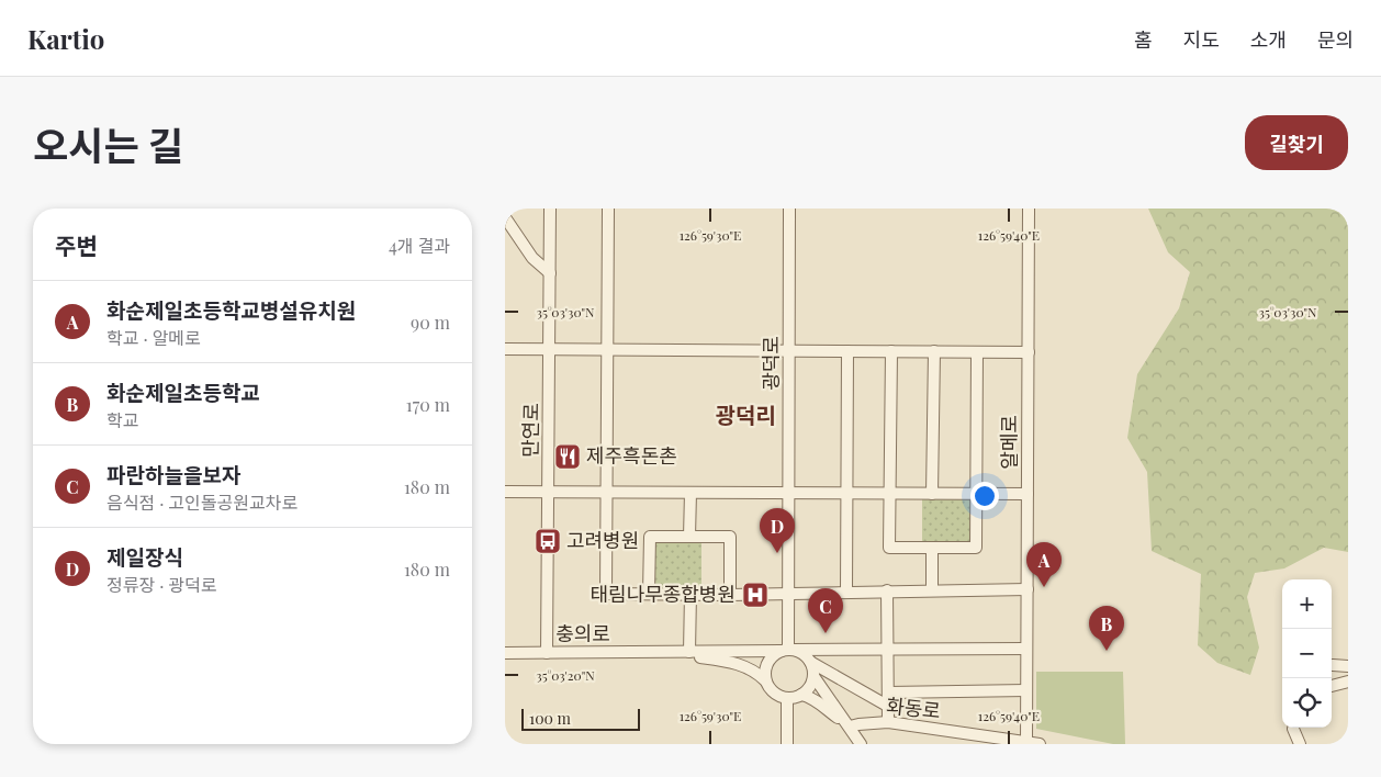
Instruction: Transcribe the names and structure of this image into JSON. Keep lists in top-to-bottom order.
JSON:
{
  "streets": {
    "street": [
      "광덕로",
      "만연로",
      "알메로",
      "충의로",
      "화동로"
    ]
  },
  "crossings": [
    ["광덕로", "충의로"],
    ["만연로", "충의로"],
    ["알메로", "충의로"],
    ["알메로", "화동로"]
  ],
  "districts": ["광덕리"],
  "places": {
    "restaurant": ["제주흑돈촌"],
    "bus stop": ["고려병원"],
    "hospital": ["태림나무종합병원"]
  },
  "scale_bar": "100 m",
  "page": {
    "header": "Kartio",
    "nav": [
      "홈",
      "지도",
      "소개",
      "문의"
    ],
    "title": "오시는 길",
    "buttons": "길찾기",
    "heading": ["주변", "4개 결과"],
    "list": [
      {
        "mark": "A",
        "name": "화순제일초등학교병설유치원",
        "note": "학교 · 알메로",
        "value": "90 m"
      },
      {
        "mark": "B",
        "name": "화순제일초등학교",
        "note": "학교",
        "value": "170 m"
      },
      {
        "mark": "C",
        "name": "파란하늘을보자",
        "note": "음식점 · 고인돌공원교차로",
        "value": "180 m"
      },
      {
        "mark": "D",
        "name": "제일장식",
        "note": "정류장 · 광덕로",
        "value": "180 m"
      }
    ],
    "pins": [
      "D",
      "A",
      "C",
      "B"
    ],
    "map_buttons": ["+", "−"],
    "scale": "100 m"
  },
  "coordinates": [
    "126°59'30\"E",
    "126°59'40\"E",
    "35°03'30\"N",
    "35°03'20\"N"
  ]
}
